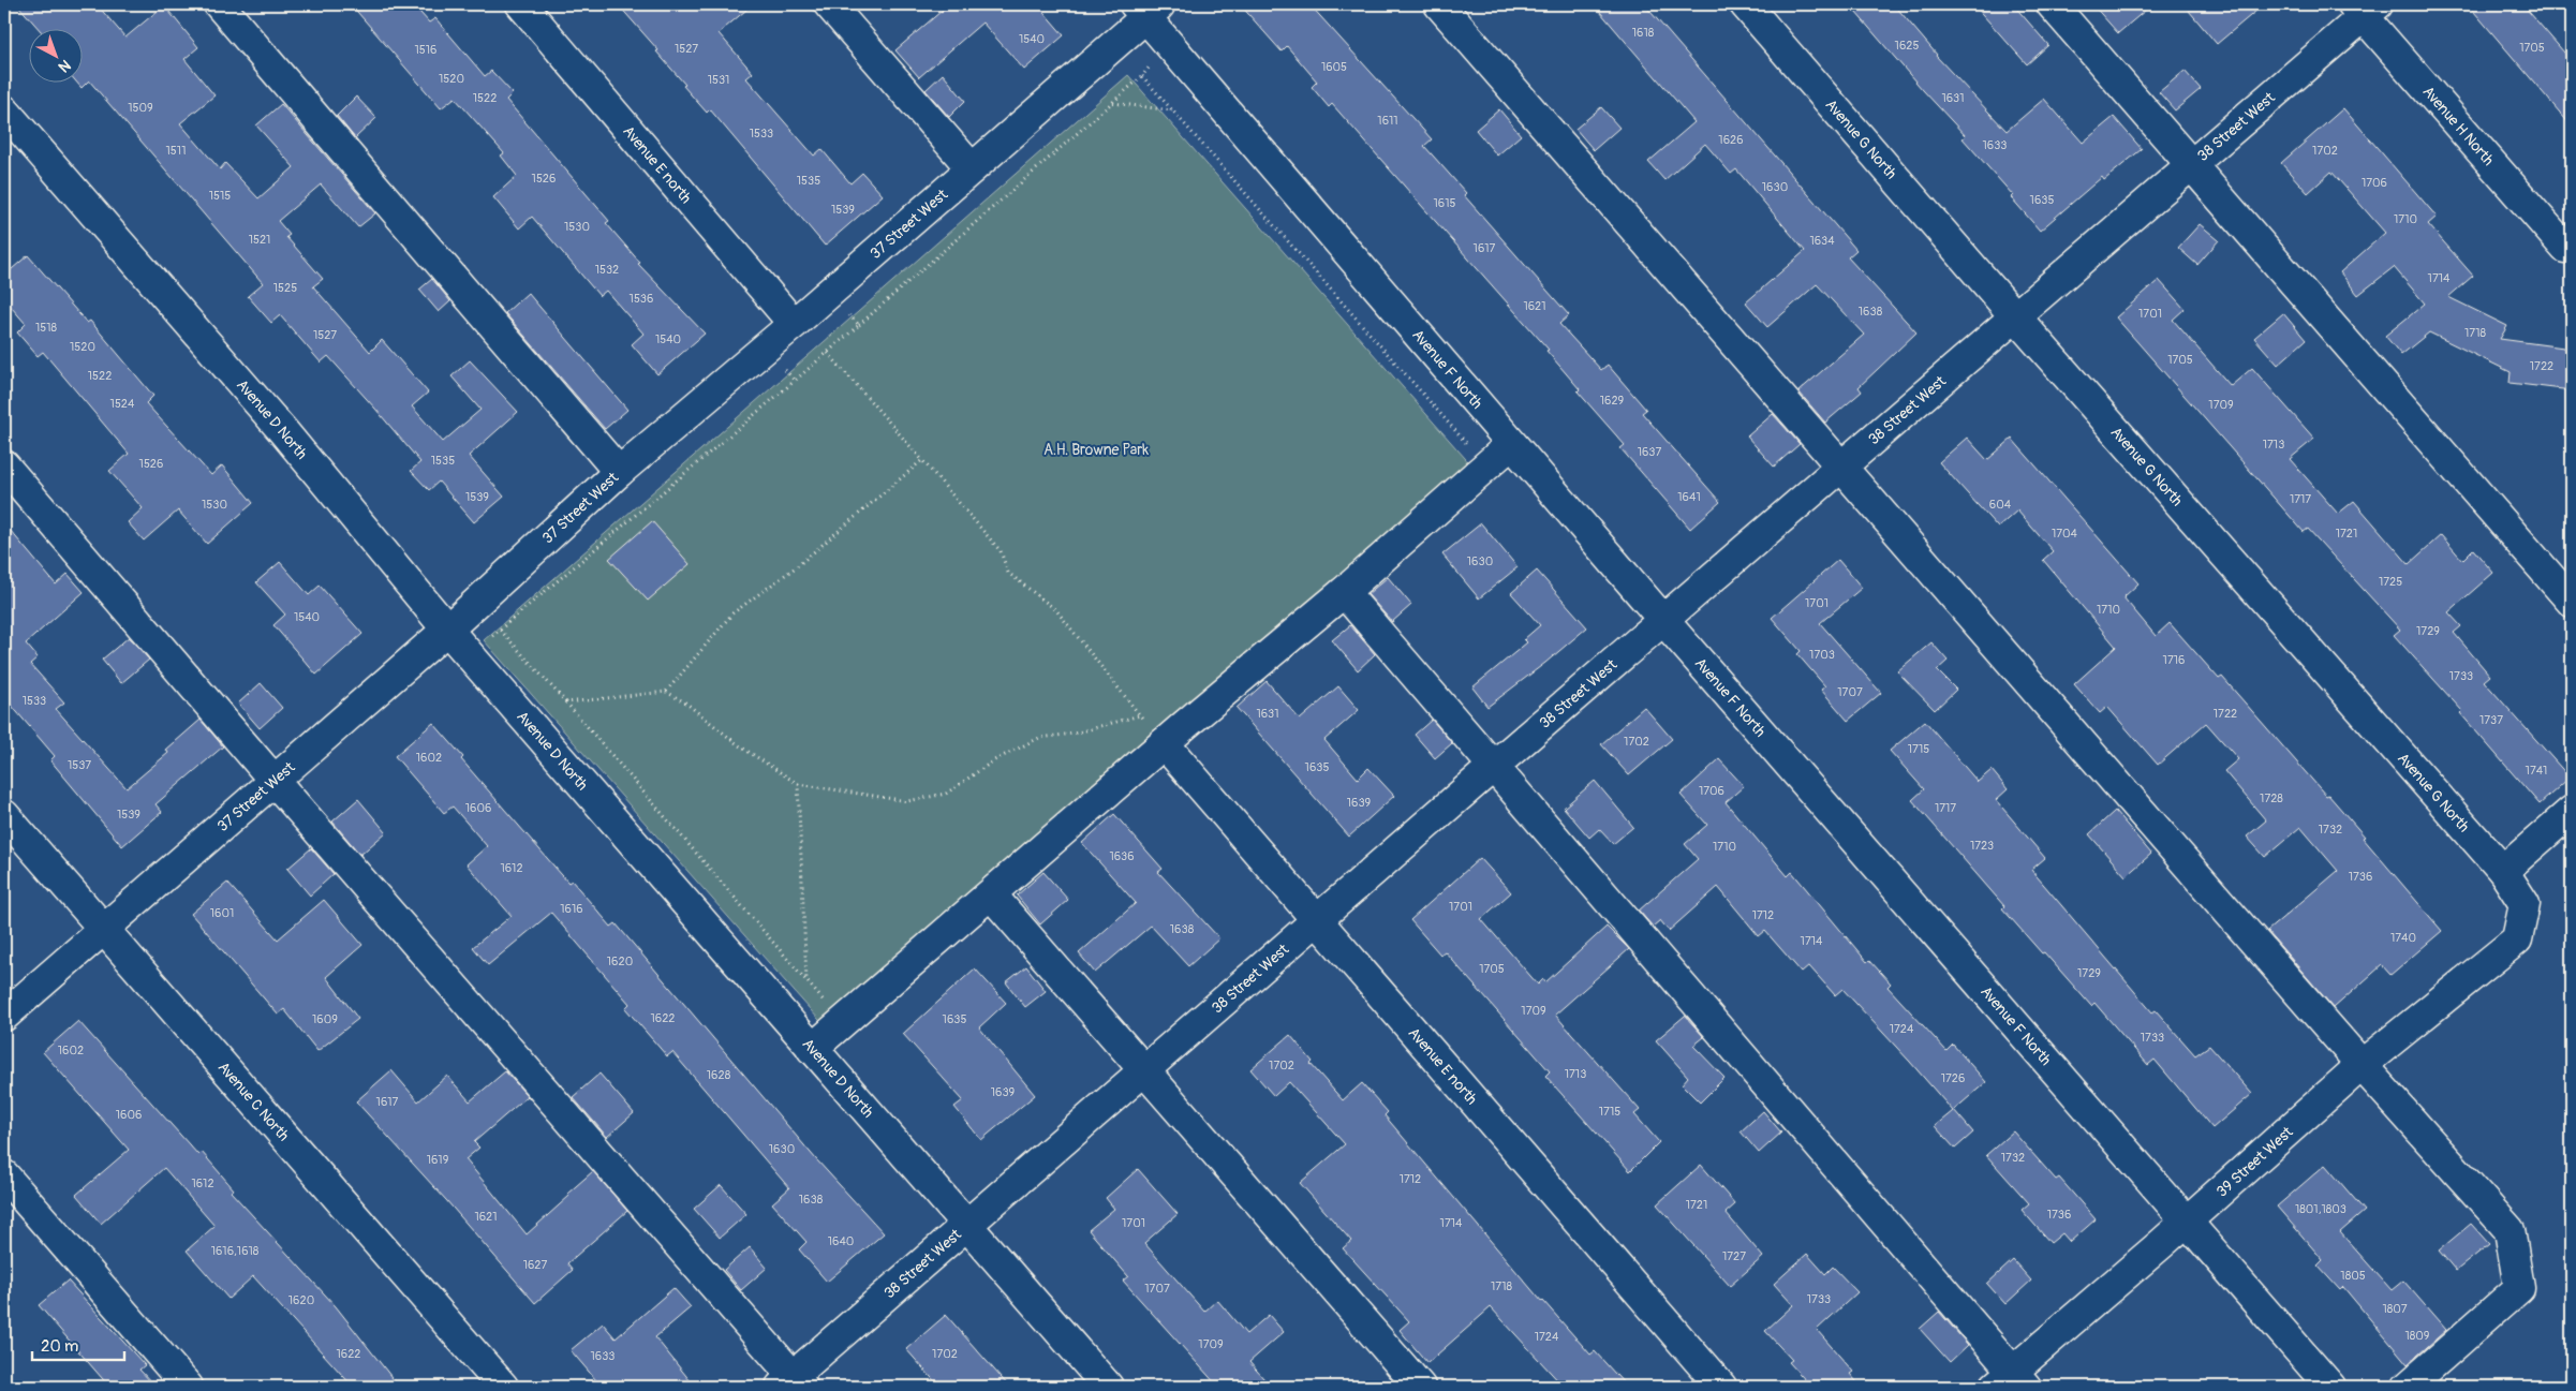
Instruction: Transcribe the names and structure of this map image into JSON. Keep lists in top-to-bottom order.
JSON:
{
  "streets": {
    "street": [
      "Avenue H North",
      "38 Street West",
      "Avenue G North",
      "Avenue E north",
      "37 Street West",
      "Avenue F North",
      "Avenue D North",
      "Avenue C North",
      "39 Street West"
    ]
  },
  "crossings": [
    ["Avenue H North", "38 Street West"],
    ["38 Street West", "Avenue G North"],
    ["38 Street West", "Avenue E north"],
    ["38 Street West", "Avenue F North"],
    ["38 Street West", "Avenue D North"],
    ["Avenue G North", "39 Street West"],
    ["Avenue E north", "37 Street West"],
    ["37 Street West", "Avenue F North"],
    ["37 Street West", "Avenue D North"],
    ["37 Street West", "Avenue C North"],
    ["Avenue F North", "39 Street West"]
  ],
  "parks": ["A.H. Browne Park"],
  "house_numbers": [
    "1618",
    "1540",
    "1625",
    "1705",
    "1527",
    "1516",
    "1605",
    "1520",
    "1531",
    "1522",
    "1631",
    "1509",
    "1611",
    "1533",
    "1626",
    "1633",
    "1511",
    "1702",
    "1526",
    "1535",
    "1706",
    "1630",
    "1515",
    "1635",
    "1615",
    "1539",
    "1710",
    "1530",
    "1521",
    "1634",
    "1617",
    "1532",
    "1714",
    "1525",
    "1536",
    "1621",
    "1638",
    "1701",
    "1518",
    "1718",
    "1527",
    "1540",
    "1520",
    "1705",
    "1722",
    "1522",
    "1629",
    "1524",
    "1709",
    "1713",
    "1637",
    "1535",
    "1526",
    "1539",
    "1641",
    "1717",
    "1530",
    "604",
    "1704",
    "1721",
    "1630",
    "1725",
    "1701",
    "1710",
    "1540",
    "1729",
    "1703",
    "1716",
    "1733",
    "1707",
    "1533",
    "1631",
    "1722",
    "1737",
    "1702",
    "1715",
    "1602",
    "1537",
    "1635",
    "1741",
    "1706",
    "1728",
    "1639",
    "1606",
    "1717",
    "1539",
    "1732",
    "1723",
    "1710",
    "1636",
    "1612",
    "1736",
    "1701",
    "1616",
    "1601",
    "1712",
    "1638",
    "1740",
    "1714",
    "1620",
    "1705",
    "1729",
    "1709",
    "1622",
    "1609",
    "1635",
    "1724",
    "1733",
    "1602",
    "1702",
    "1713",
    "1628",
    "1726",
    "1639",
    "1617",
    "1715",
    "1606",
    "1630",
    "1732",
    "1619",
    "1712",
    "1612",
    "1638",
    "1721",
    "1801,1803",
    "1736",
    "1621",
    "1701",
    "1714",
    "1640",
    "1616,1618",
    "1727",
    "1627",
    "1805",
    "1718",
    "1707",
    "1733",
    "1620",
    "1807",
    "1809",
    "1724",
    "1709",
    "1622",
    "1702",
    "1633"
  ],
  "scale_bar": "20 m",
  "north": "bottom right"
}
